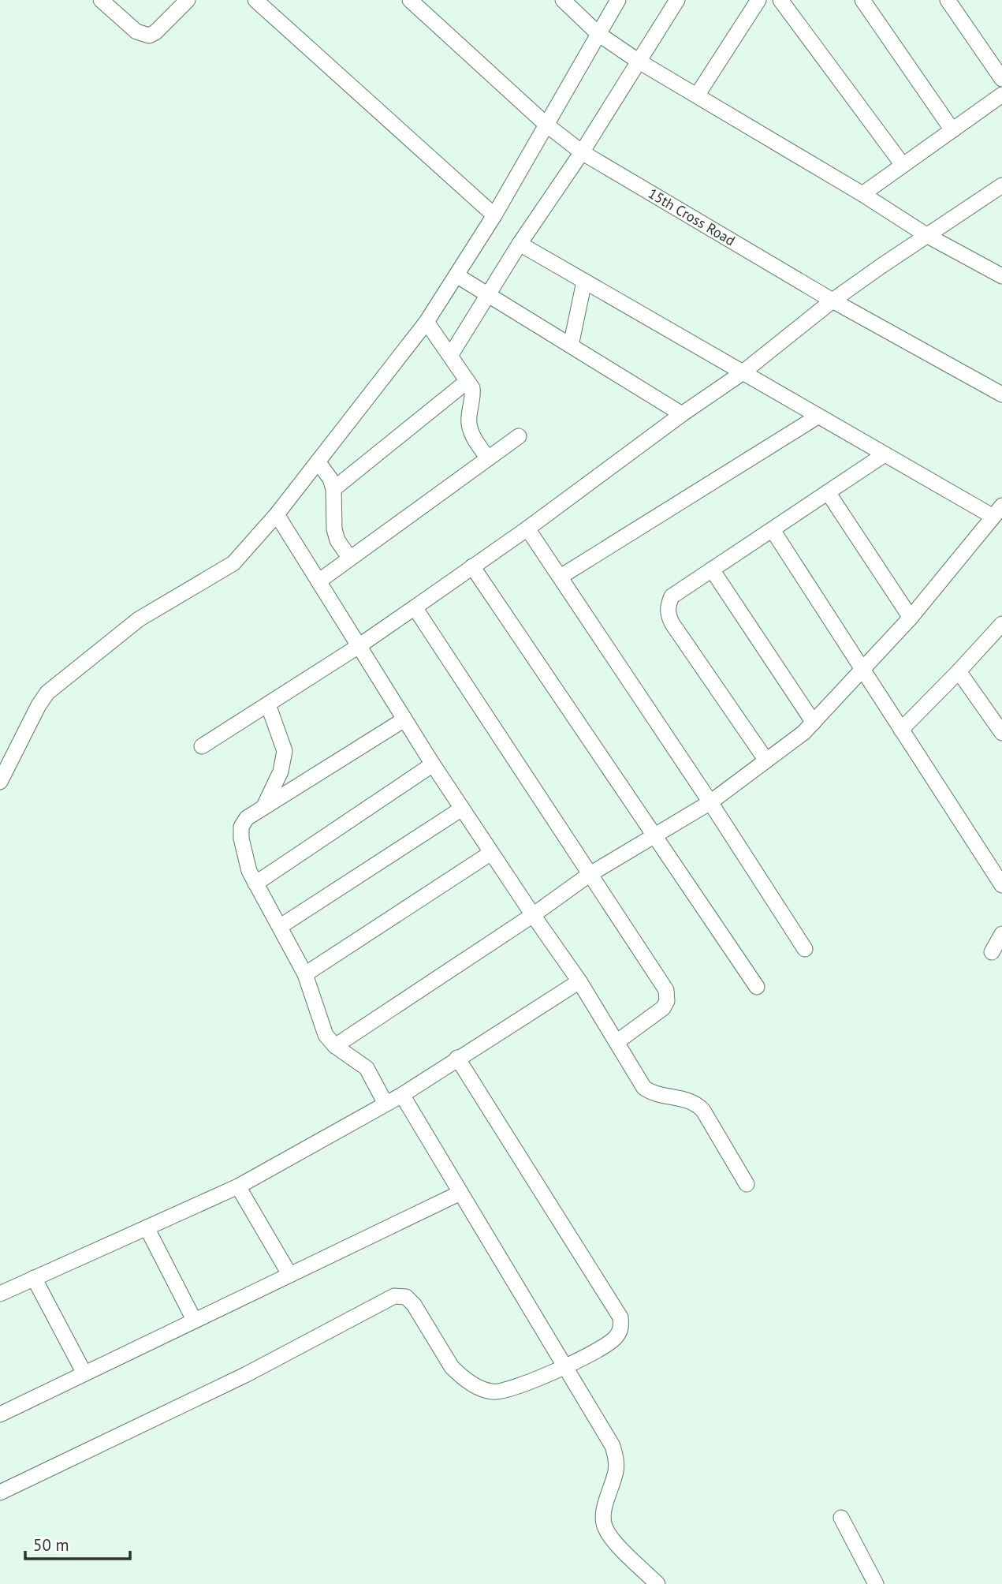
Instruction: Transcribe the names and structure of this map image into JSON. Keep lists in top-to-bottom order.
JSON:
{
  "streets": {
    "street": ["15th Cross Road"]
  },
  "scale_bar": "50 m"
}
